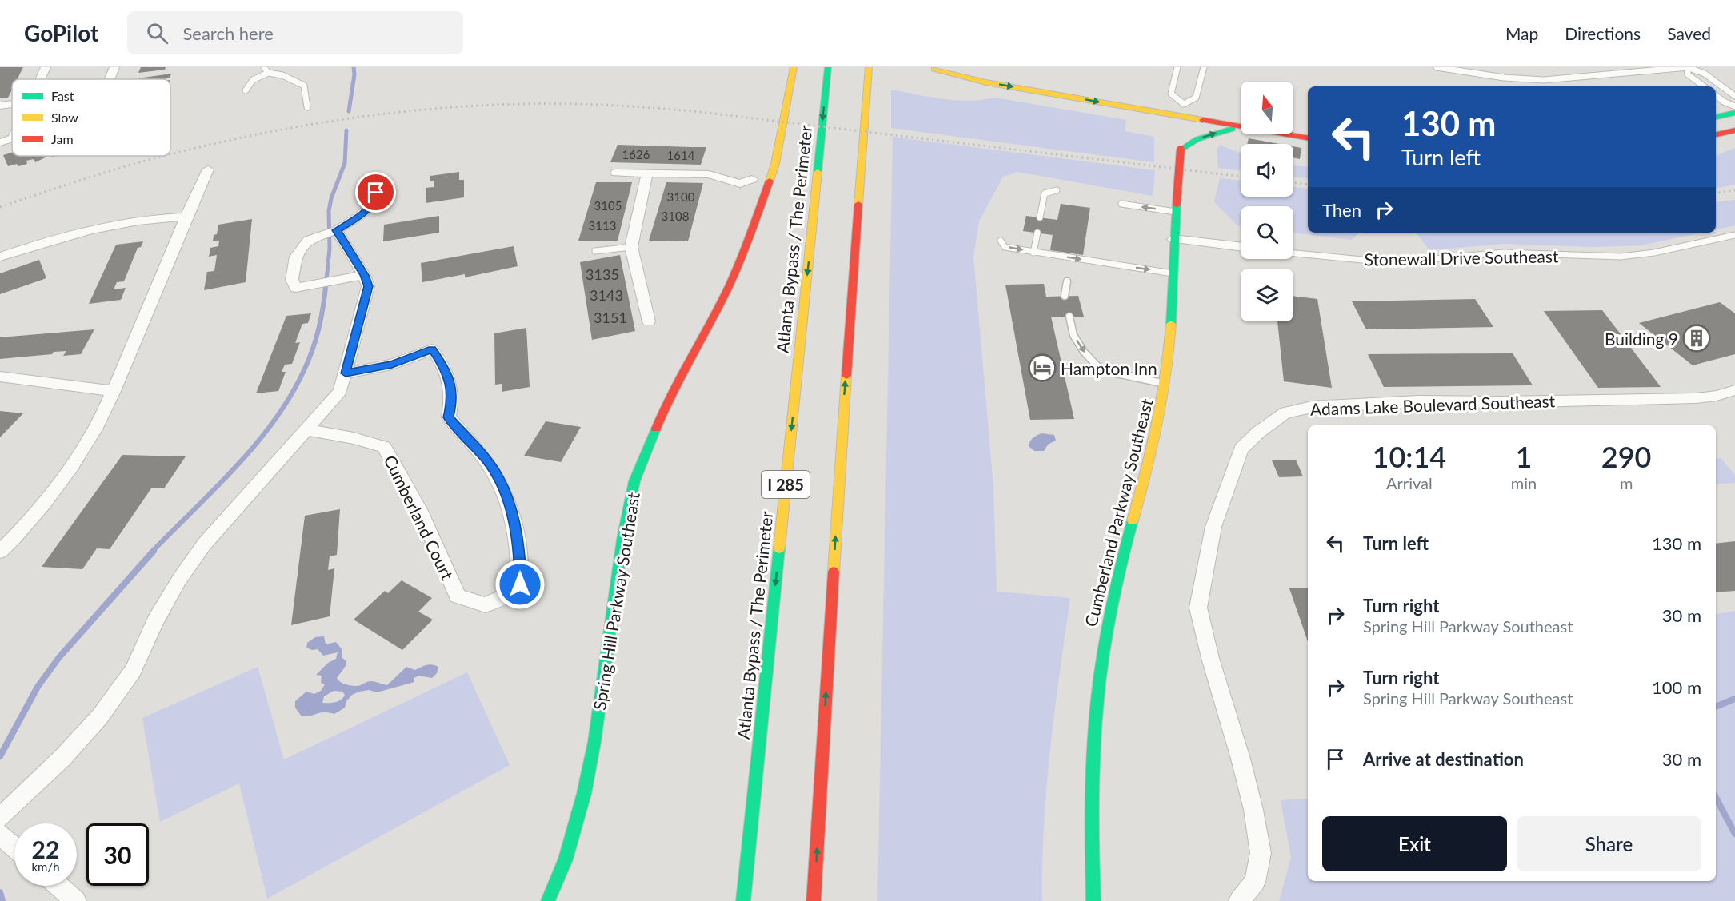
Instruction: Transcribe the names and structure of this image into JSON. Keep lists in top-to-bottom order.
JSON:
{
  "streets": {
    "main road": [
      "Atlanta Bypass / The Perimeter",
      "I 285",
      "Cumberland Parkway Southeast",
      "Spring Hill Parkway Southeast"
    ],
    "street": ["Adams Lake Boulevard Southeast", "Cumberland Court"],
    "lane": ["Stonewall Drive Southeast"]
  },
  "places": {
    "building": ["Building 9"],
    "hotel": ["Hampton Inn"]
  },
  "house_numbers": [
    "1626",
    "1614",
    "3100",
    "3105",
    "3108",
    "3113",
    "3135",
    "3143",
    "3151"
  ],
  "legend": ["Fast", "Slow", "Jam"],
  "north": "top",
  "page": {
    "header": "GoPilot",
    "search": "Search here",
    "nav": ["Map", "Directions", "Saved"],
    "turn": ["130 m", "Turn left"],
    "then": "Then",
    "eta": [
      "10:14",
      "Arrival",
      "1",
      "min",
      "290",
      "m"
    ],
    "list": [
      {
        "name": "Turn left",
        "value": "130 m"
      },
      {
        "name": "Turn right",
        "note": "Spring Hill Parkway Southeast",
        "value": "30 m"
      },
      {
        "name": "Turn right",
        "note": "Spring Hill Parkway Southeast",
        "value": "100 m"
      },
      {
        "name": "Arrive at destination",
        "value": "30 m"
      }
    ],
    "buttons": ["Exit", "Share"],
    "speed": "22 km/h",
    "limit": "30"
  }
}
